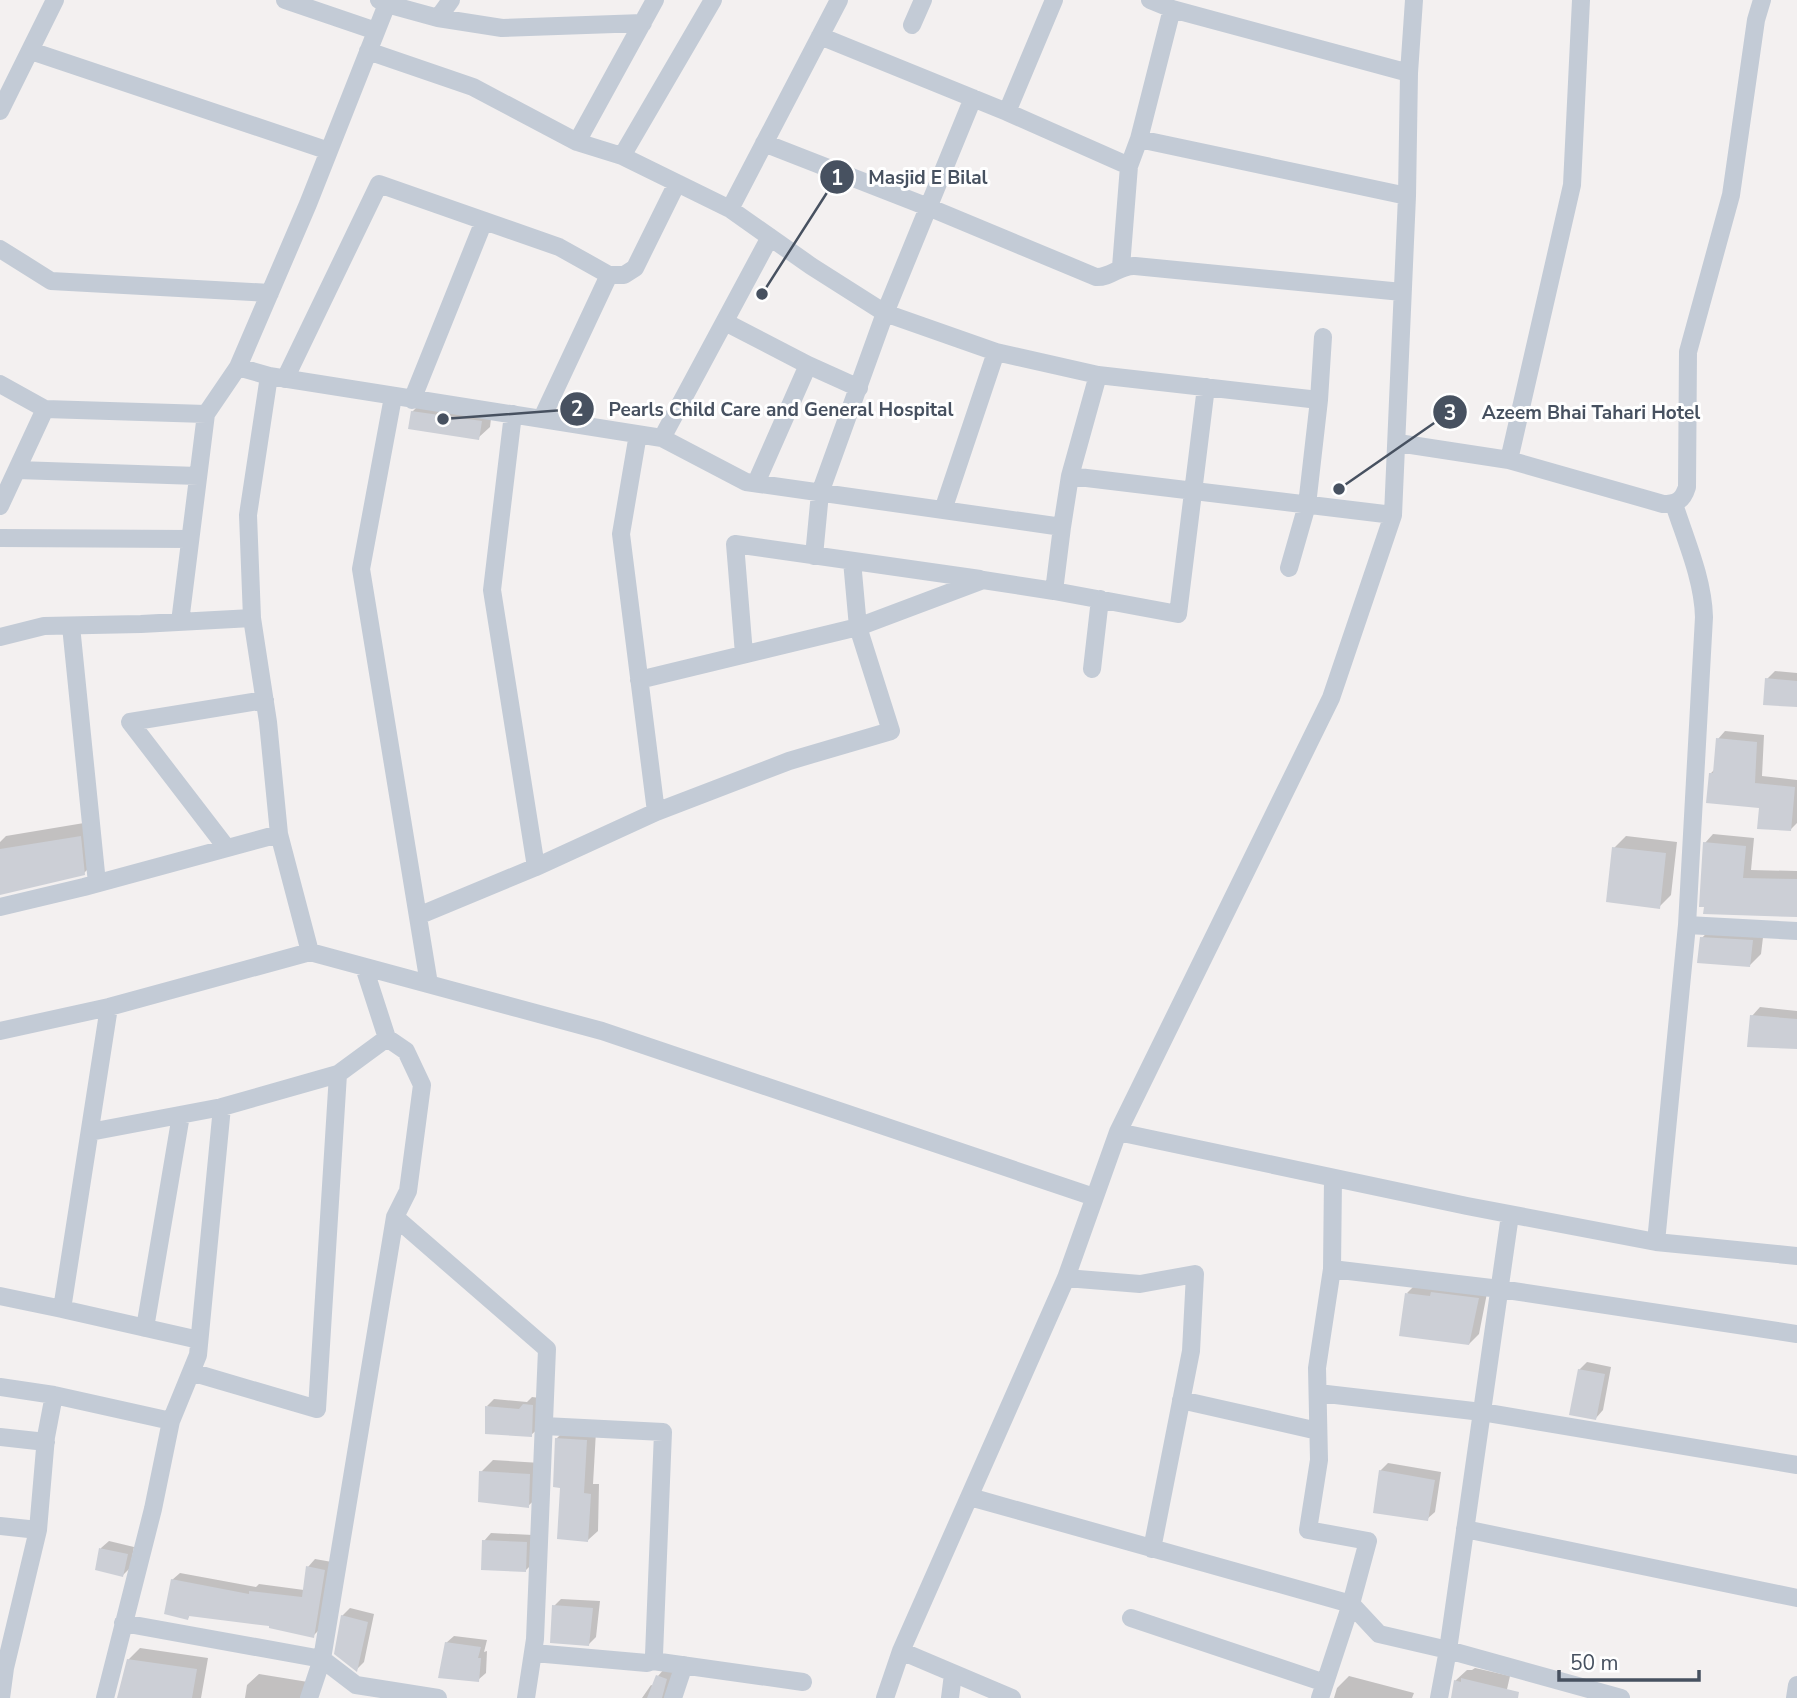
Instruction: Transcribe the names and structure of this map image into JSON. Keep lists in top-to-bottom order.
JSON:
{
  "places": ["Masjid E Bilal", "Pearls Child Care and General Hospital", "Azeem Bhai Tahari Hotel"],
  "scale_bar": "50 m"
}
